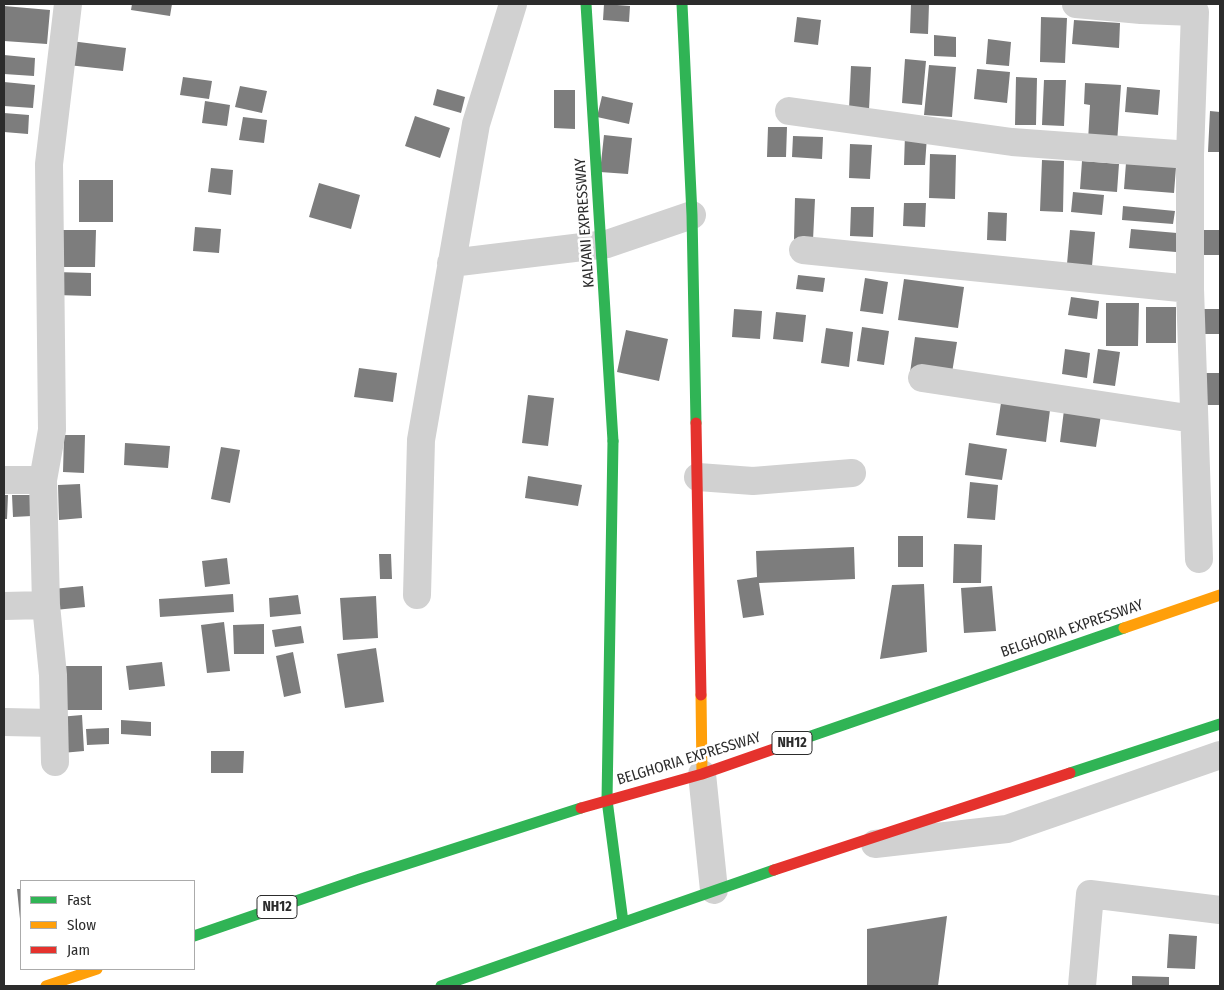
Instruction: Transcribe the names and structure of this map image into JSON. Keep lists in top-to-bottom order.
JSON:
{
  "streets": {
    "main road": ["KALYANI EXPRESSWAY", "BELGHORIA EXPRESSWAY", "NH12"]
  },
  "crossings": [
    ["KALYANI EXPRESSWAY", "BELGHORIA EXPRESSWAY"]
  ],
  "legend": ["Fast", "Slow", "Jam"]
}
